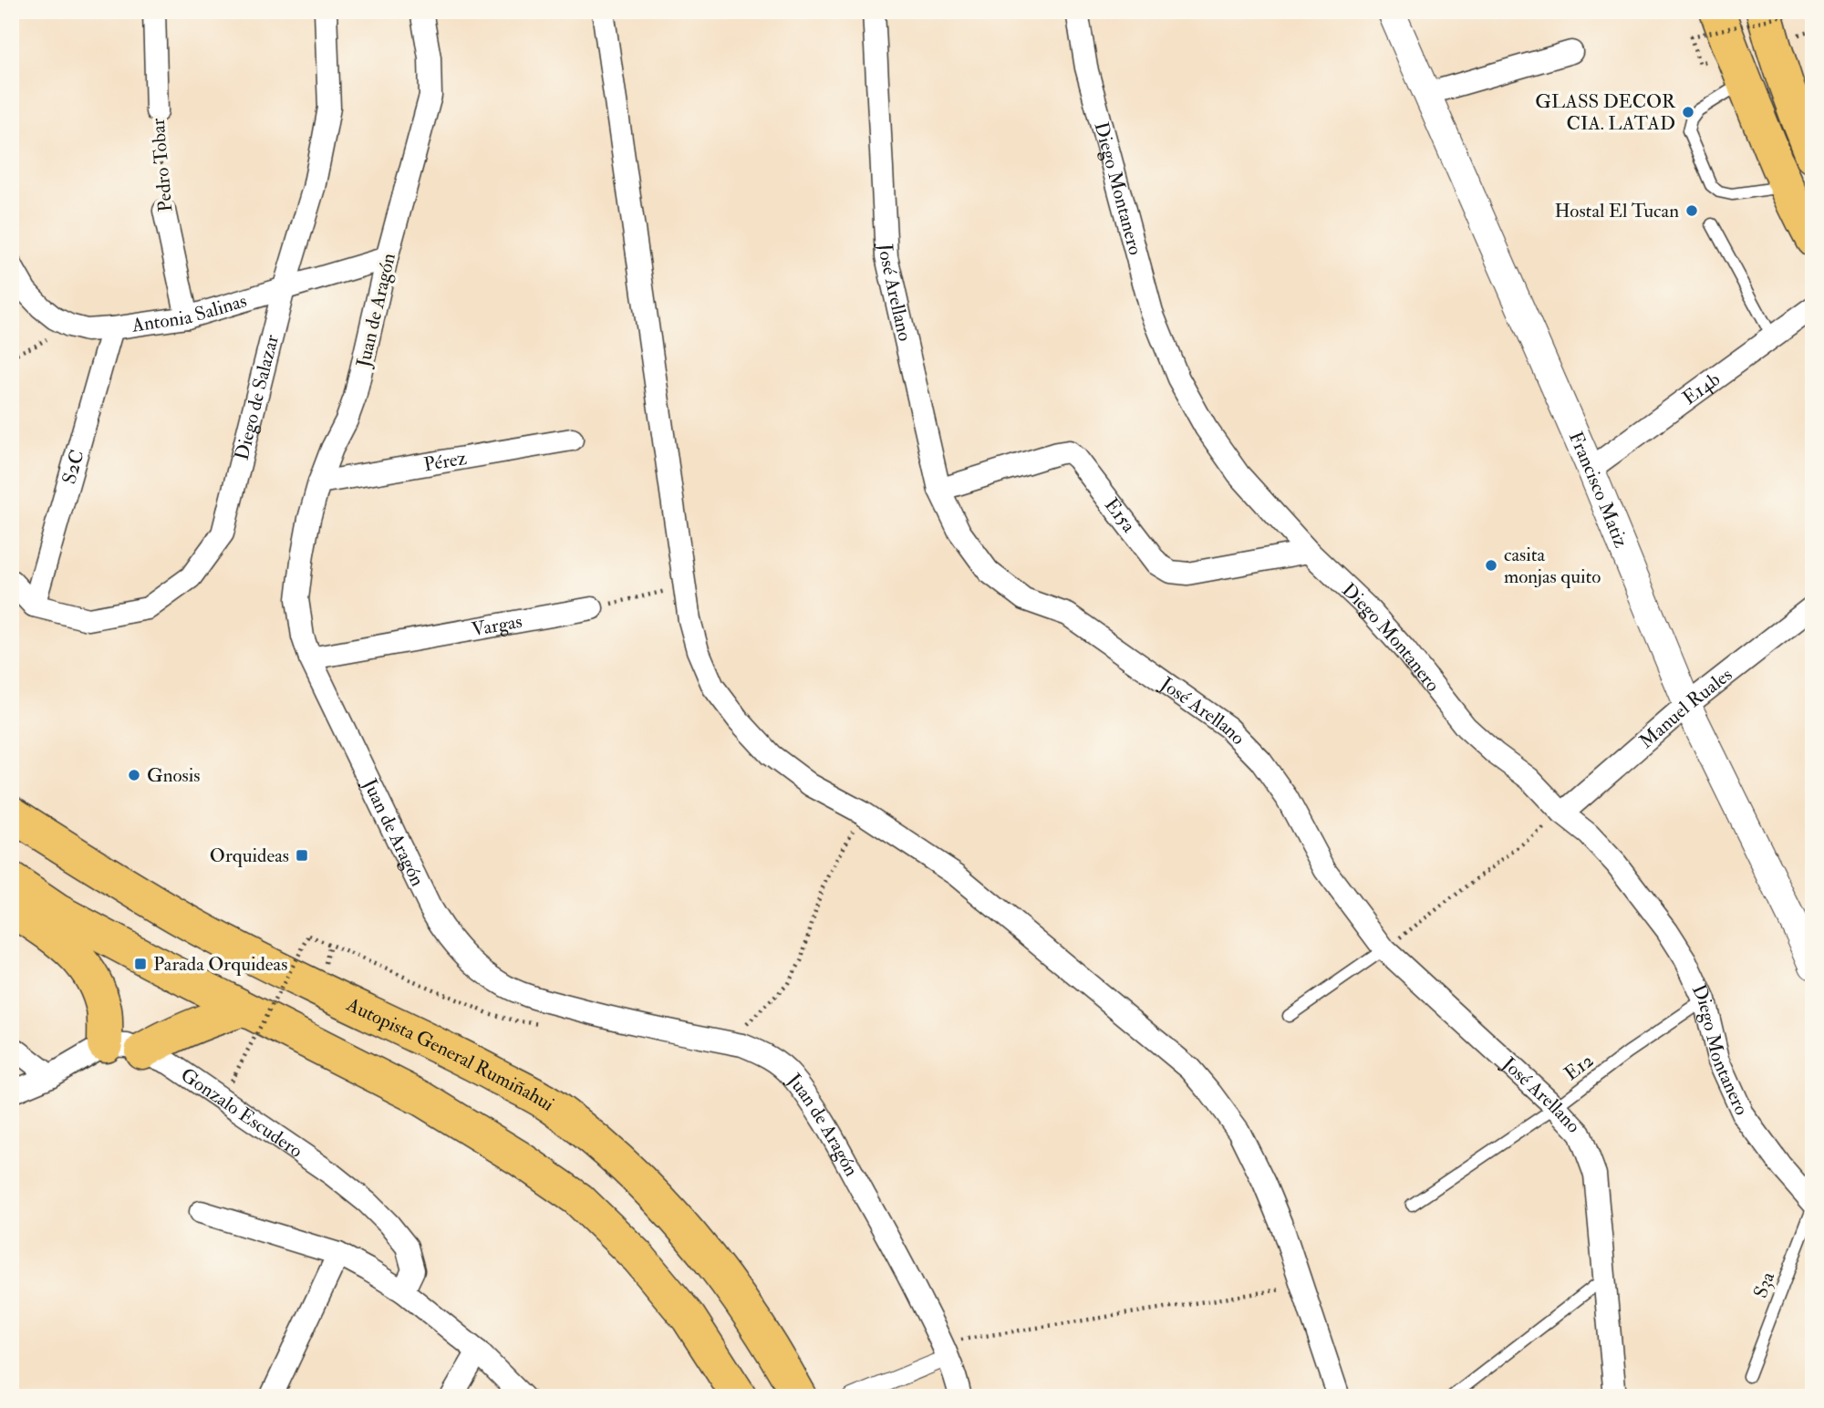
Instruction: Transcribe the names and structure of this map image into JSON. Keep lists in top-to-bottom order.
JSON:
{
  "streets": {
    "highway": ["Autopista General Rumiñahui"],
    "street": [
      "Pedro Tobar",
      "Diego Montanero",
      "José Arellano",
      "Juan de Aragón",
      "Antonia Salinas",
      "E14b",
      "Diego de Salazar",
      "Pérez",
      "S2C",
      "Francisco Matiz",
      "E15a",
      "Vargas",
      "Manuel Ruales",
      "Gonzalo Escudero"
    ],
    "lane": ["E12", "S3a"]
  },
  "crossings": [
    ["Pedro Tobar", "Antonia Salinas"],
    ["Diego Montanero", "E15a"],
    ["Diego Montanero", "Manuel Ruales"],
    ["Diego Montanero", "E12"],
    ["Diego Montanero", "S3a"],
    ["José Arellano", "E15a"],
    ["José Arellano", "E12"],
    ["Juan de Aragón", "Antonia Salinas"],
    ["Juan de Aragón", "Pérez"],
    ["Juan de Aragón", "Vargas"],
    ["Antonia Salinas", "Diego de Salazar"],
    ["Antonia Salinas", "S2C"],
    ["E14b", "Francisco Matiz"],
    ["Diego de Salazar", "S2C"],
    ["Francisco Matiz", "Manuel Ruales"]
  ],
  "places": {
    "other": [
      "GLASS DECOR CIA. LATAD",
      "Hostal El Tucan",
      "casita monjas quito",
      "Gnosis"
    ],
    "transit": ["Orquideas", "Parada Orquideas"]
  }
}
